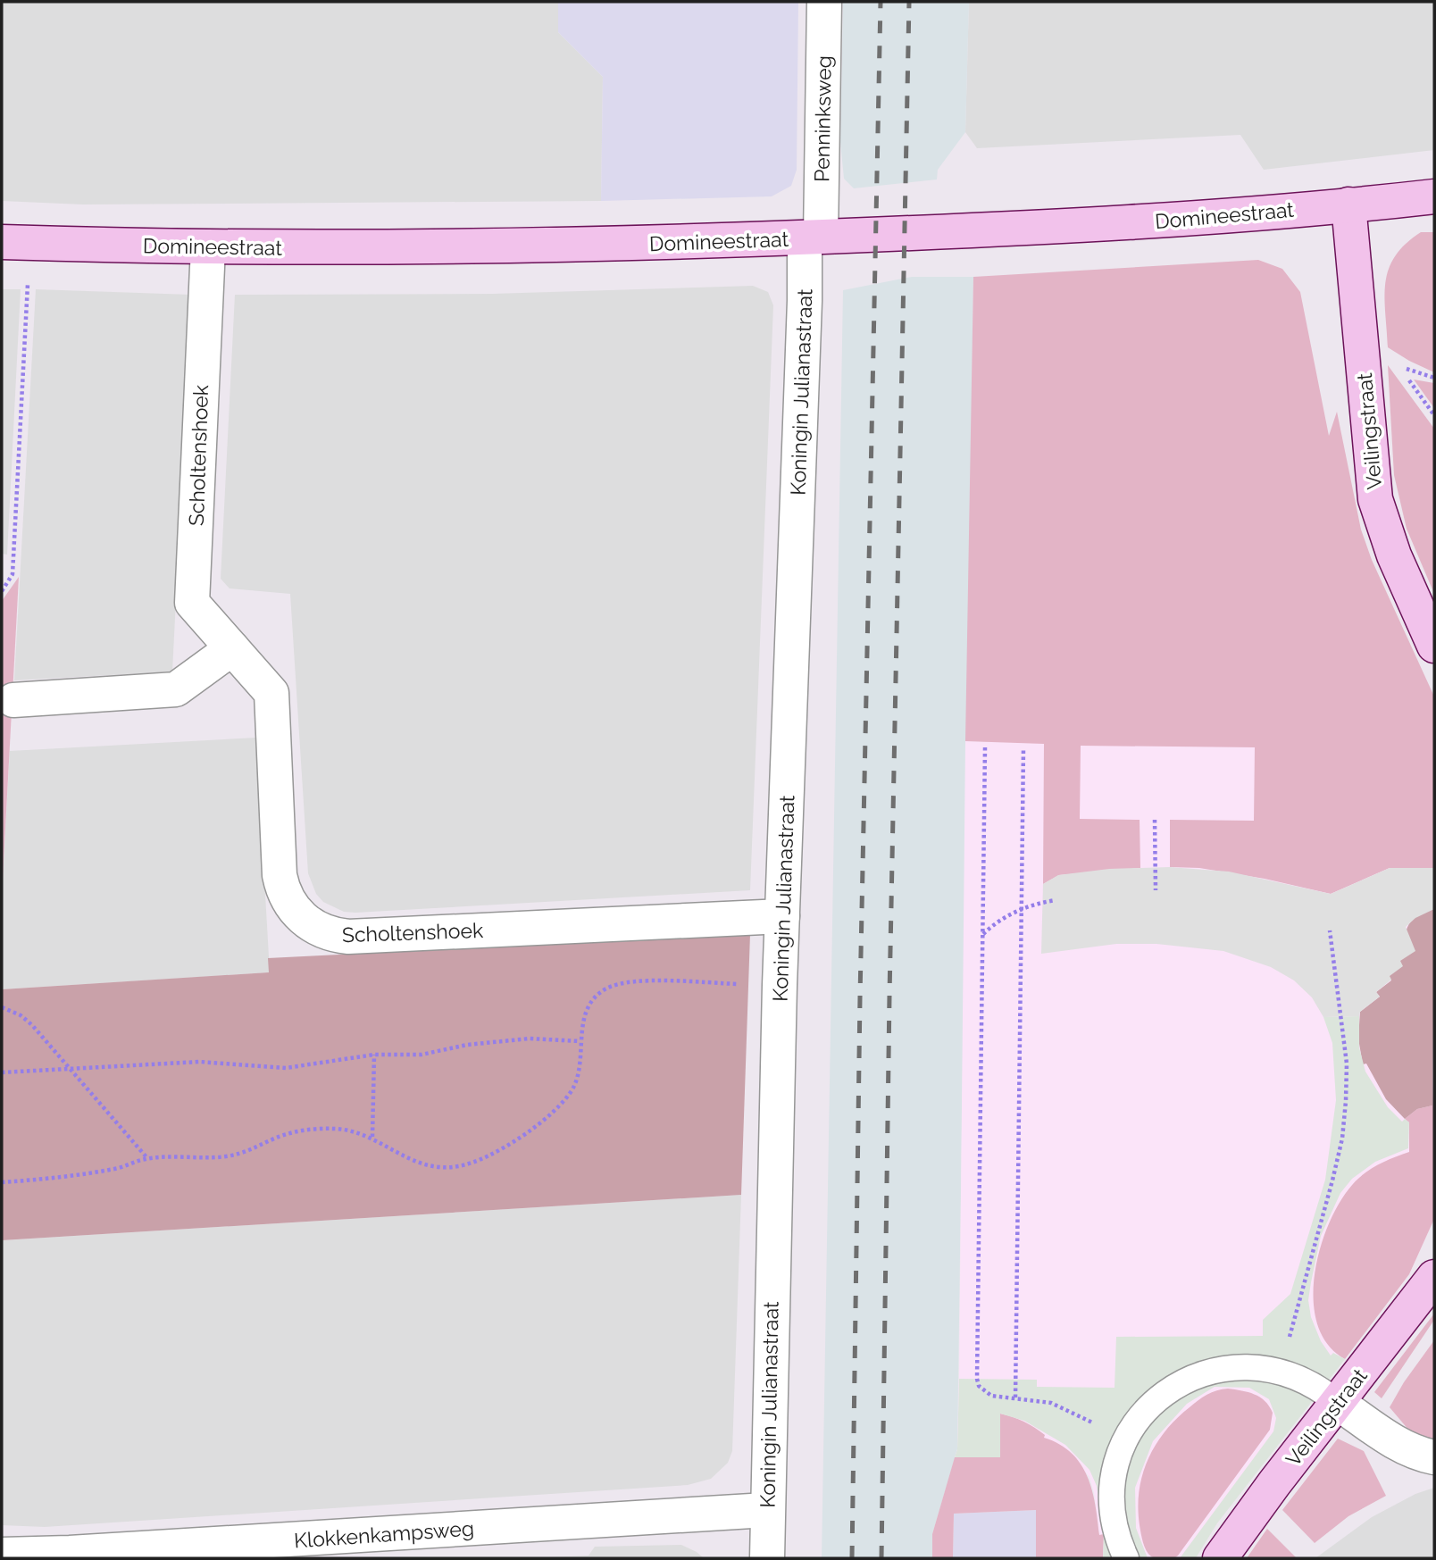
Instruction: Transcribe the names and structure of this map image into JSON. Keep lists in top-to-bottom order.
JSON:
{
  "streets": {
    "main road": ["Domineestraat", "Veilingstraat"],
    "street": [
      "Penninksweg",
      "Koningin Julianastraat",
      "Scholtenshoek",
      "Klokkenkampsweg"
    ]
  },
  "crossings": [
    ["Penninksweg", "Domineestraat"],
    ["Penninksweg", "Koningin Julianastraat"],
    ["Domineestraat", "Koningin Julianastraat"],
    ["Domineestraat", "Veilingstraat"],
    ["Domineestraat", "Scholtenshoek"],
    ["Koningin Julianastraat", "Scholtenshoek"],
    ["Koningin Julianastraat", "Klokkenkampsweg"]
  ]
}
